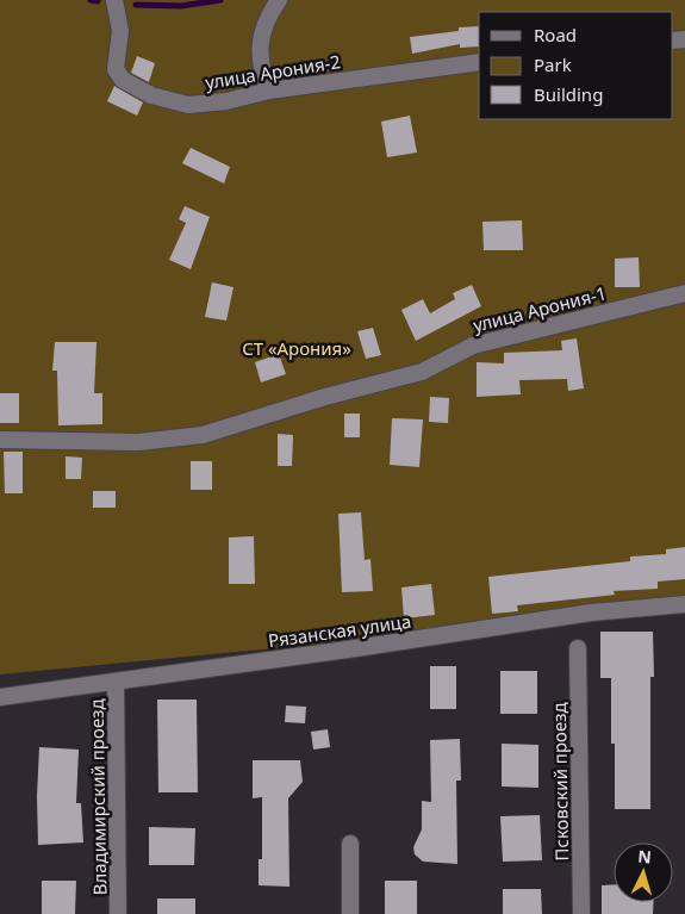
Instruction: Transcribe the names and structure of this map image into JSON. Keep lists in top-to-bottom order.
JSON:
{
  "streets": {
    "street": [
      "улица Арония-2",
      "улица Арония-1",
      "Рязанская улица",
      "Псковский проезд",
      "Владимирский проезд"
    ]
  },
  "crossings": [
    ["Рязанская улица", "Владимирский проезд"]
  ],
  "parks": ["СТ «Арония»"],
  "legend": ["Road", "Park", "Building"],
  "north": "top"
}
